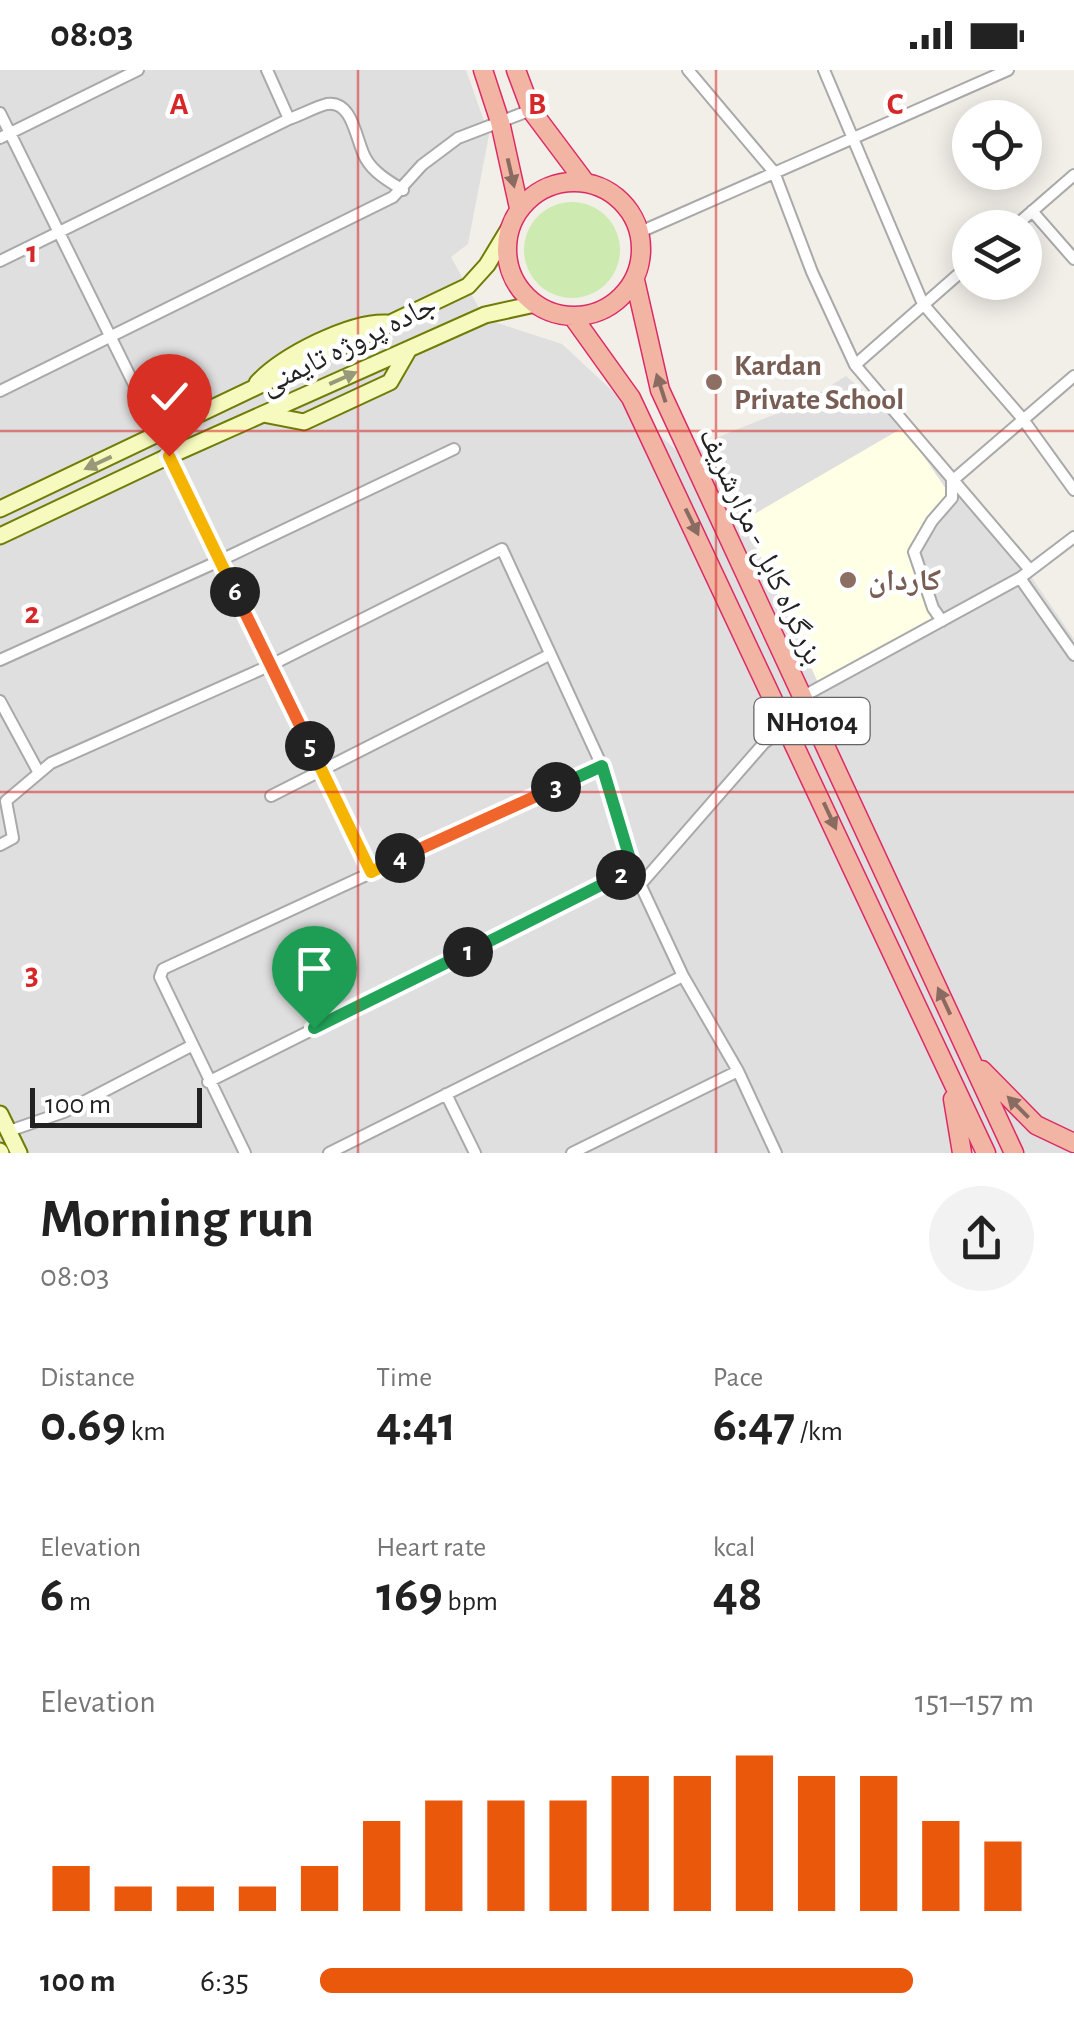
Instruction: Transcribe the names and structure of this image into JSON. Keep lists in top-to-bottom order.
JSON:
{
  "streets": {
    "highway": ["بزرگراه کابل - مزارشریف", "NH0104"],
    "main road": ["جاده پروژه تایمنی"]
  },
  "crossings": [
    ["جاده پروژه تایمنی", "بزرگراه کابل - مزارشریف"],
    ["جاده پروژه تایمنی", "NH0104"],
    ["بزرگراه کابل - مزارشریف", "NH0104"]
  ],
  "places": ["Kardan Private School", "کاردان"],
  "scale_bar": "100 m",
  "page": {
    "status": "08:03",
    "pins": [
      "6",
      "5",
      "3",
      "4",
      "2",
      "1"
    ],
    "scale": "100 m",
    "heading": ["Morning run", "08:03"],
    "stats": [
      ["Distance", "0.69 km"],
      ["Time", "4:41"],
      ["Pace", "6:47 /km"],
      ["Elevation", "6 m"],
      ["Heart rate", "169 bpm"],
      ["kcal", "48"]
    ],
    "chart": ["Elevation", "151–157 m"],
    "list": [
      {
        "name": "100 m",
        "note": "6:35"
      }
    ]
  },
  "grid": {
    "columns": ["A", "B", "C"],
    "rows": ["1", "2", "3"]
  }
}
